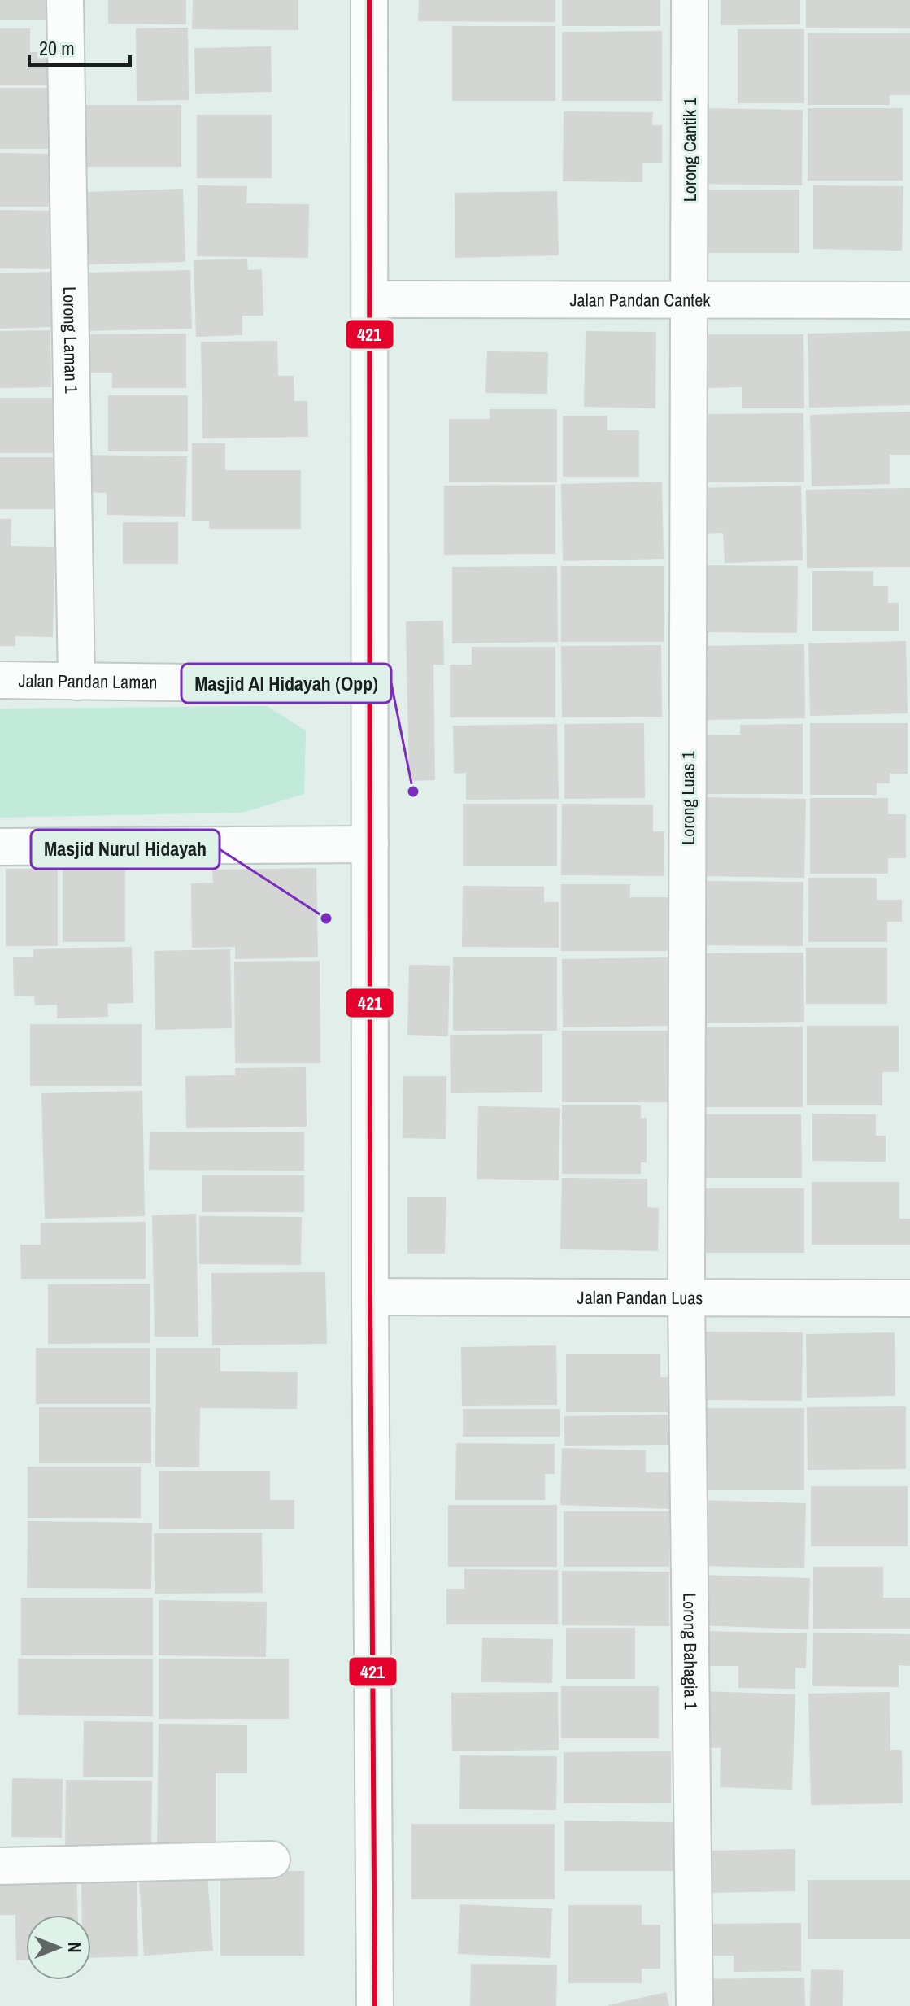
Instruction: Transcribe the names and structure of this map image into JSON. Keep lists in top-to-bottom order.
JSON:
{
  "streets": {
    "street": [
      "Lorong Cantik 1",
      "Jalan Pandan Cantek",
      "Lorong Laman 1",
      "Jalan Pandan Laman",
      "Lorong Luas 1",
      "Jalan Pandan Luas",
      "Lorong Bahagia 1"
    ]
  },
  "crossings": [
    ["Lorong Cantik 1", "Jalan Pandan Cantek"],
    ["Lorong Cantik 1", "Lorong Luas 1"],
    ["Jalan Pandan Cantek", "Lorong Luas 1"],
    ["Lorong Laman 1", "Jalan Pandan Laman"],
    ["Lorong Luas 1", "Jalan Pandan Luas"],
    ["Lorong Luas 1", "Lorong Bahagia 1"],
    ["Jalan Pandan Luas", "Lorong Bahagia 1"]
  ],
  "places": ["Masjid Al Hidayah (Opp)", "Masjid Nurul Hidayah"],
  "lines": ["transit line 421"],
  "scale_bar": "20 m",
  "north": "right"
}
